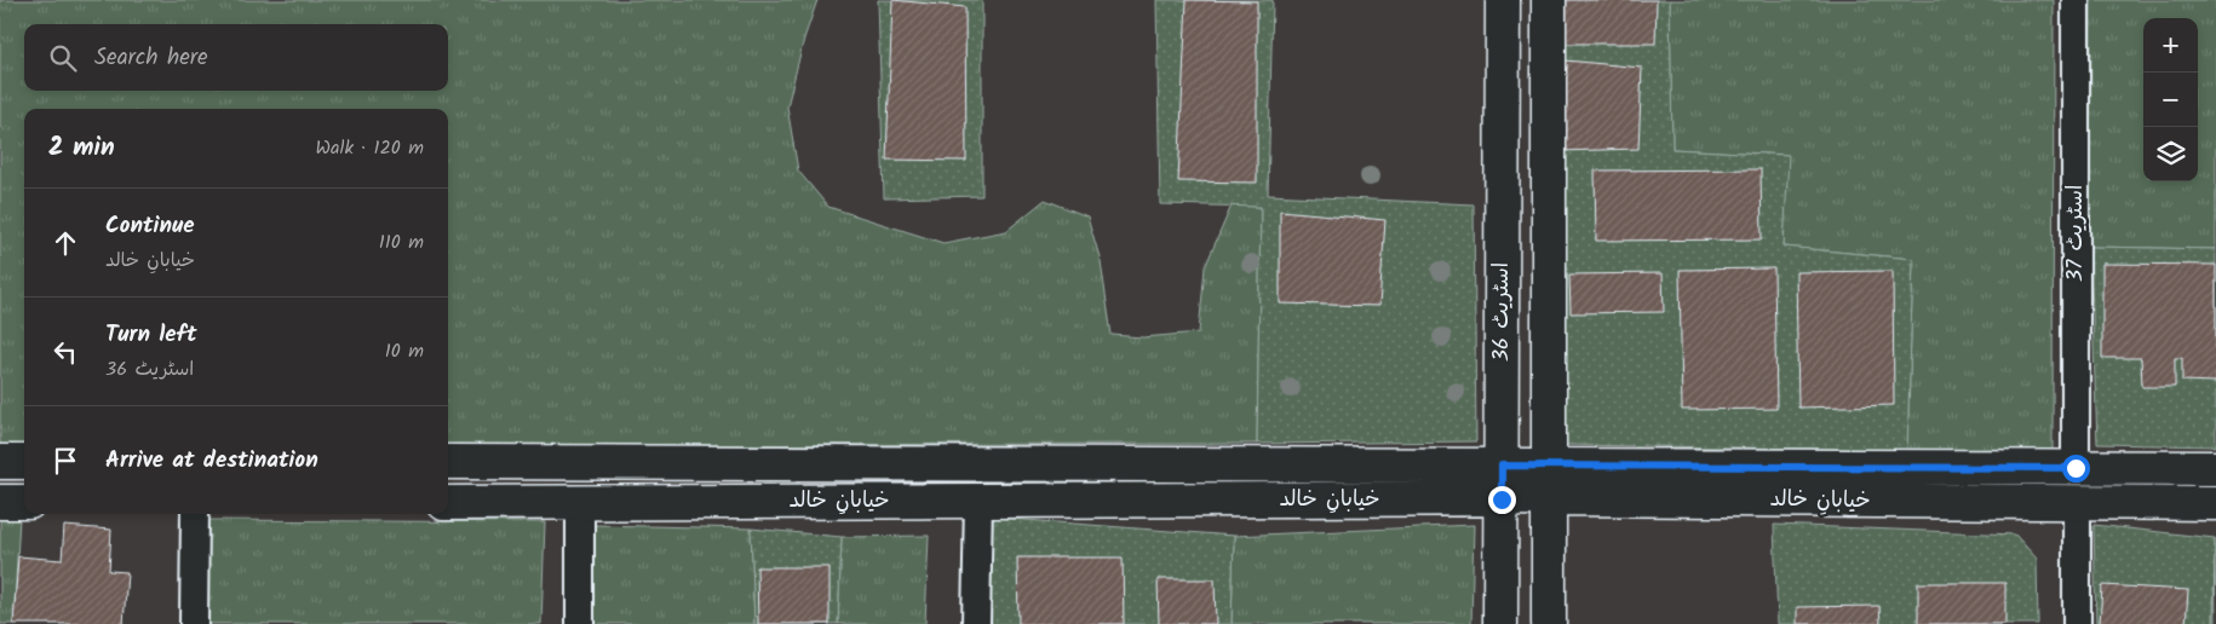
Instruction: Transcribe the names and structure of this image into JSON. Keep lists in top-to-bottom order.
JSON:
{
  "streets": {
    "street": ["اسٹریٹ 37", "اسٹریٹ 36", "خیابانِ خالد"]
  },
  "crossings": [
    ["اسٹریٹ 37", "خیابانِ خالد"],
    ["اسٹریٹ 36", "خیابانِ خالد"]
  ],
  "page": {
    "map_buttons": ["+", "−"],
    "search": "Search here",
    "heading": ["2 min", "Walk · 120 m"],
    "list": [
      ["Continue", "خیابانِ خالد", "110 m"],
      ["Turn left", "اسٹریٹ 36", "10 m"],
      "Arrive at destination"
    ]
  }
}
